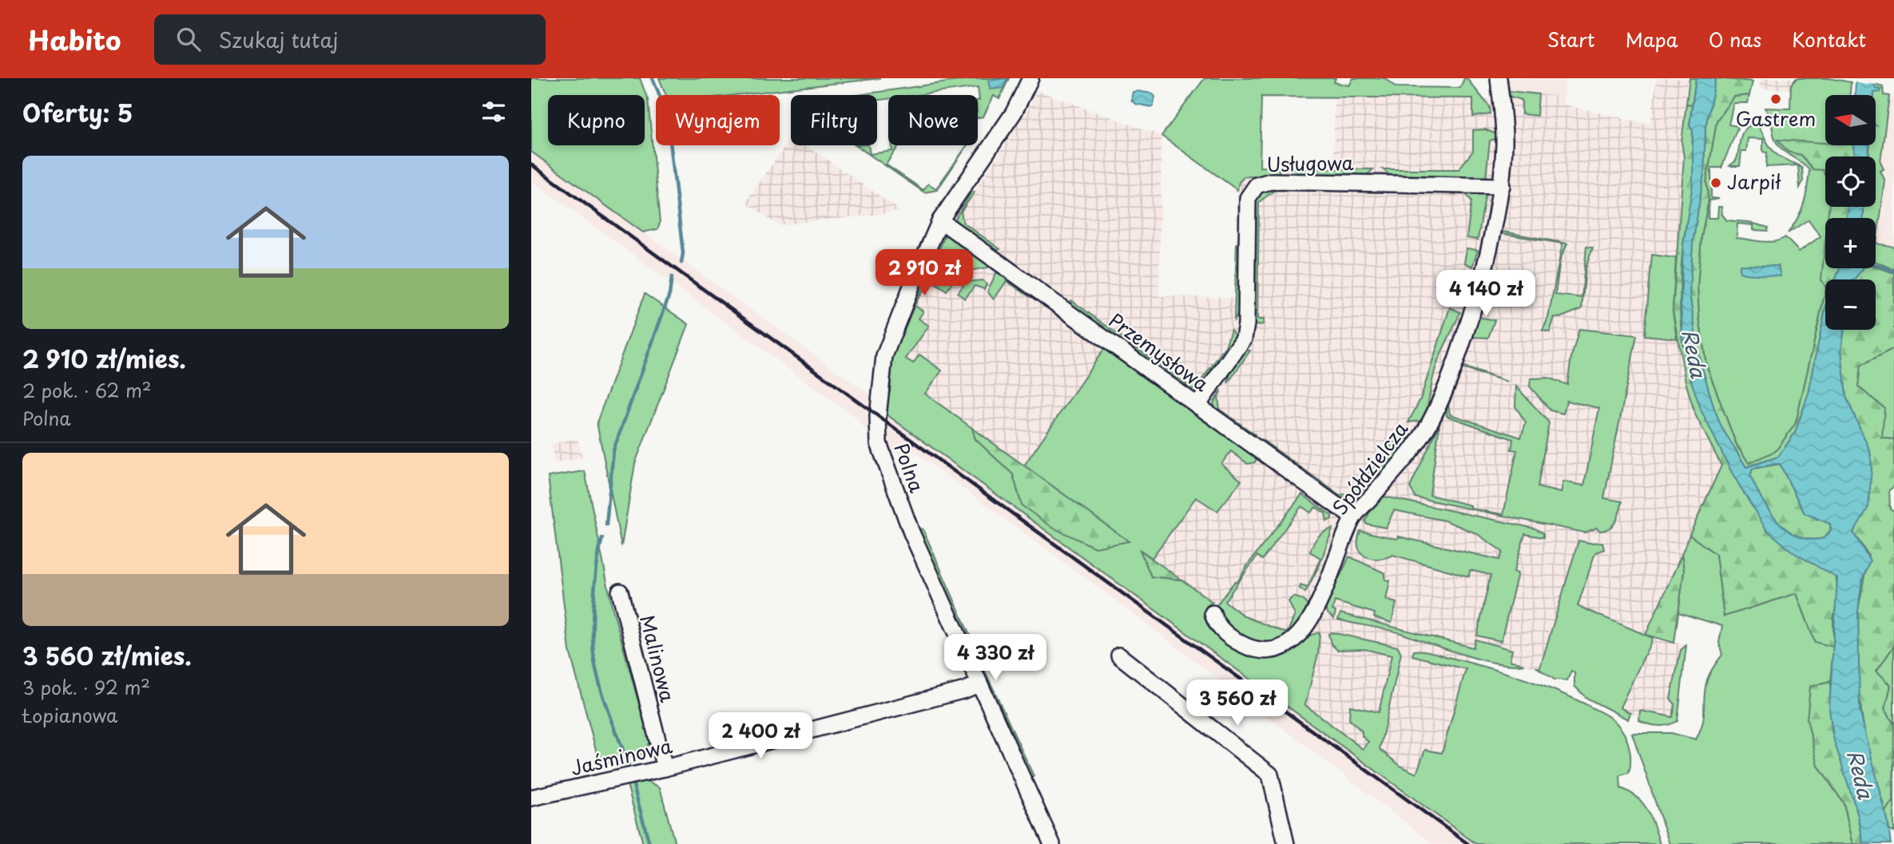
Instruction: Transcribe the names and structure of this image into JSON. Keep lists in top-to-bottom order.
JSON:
{
  "streets": {
    "street": [
      "Usługowa",
      "Przemysłowa",
      "Polna",
      "Spółdzielcza",
      "Malinowa",
      "Jaśminowa"
    ]
  },
  "crossings": [
    ["Usługowa", "Przemysłowa"],
    ["Usługowa", "Spółdzielcza"],
    ["Przemysłowa", "Polna"],
    ["Przemysłowa", "Spółdzielcza"],
    ["Polna", "Jaśminowa"],
    ["Malinowa", "Jaśminowa"]
  ],
  "water": ["Reda"],
  "places": ["Gastrem", "Jarpił"],
  "north": "left",
  "page": {
    "header": "Habito",
    "search": "Szukaj tutaj",
    "nav": [
      "Start",
      "Mapa",
      "O nas",
      "Kontakt"
    ],
    "heading": "Oferty: 5",
    "map_buttons": ["+", "−"],
    "chip": [
      "Kupno",
      "Wynajem",
      "Filtry",
      "Nowe"
    ],
    "list": [
      {
        "name": "2 910 zł/mies.",
        "note": "2 pok. · 62 m² · Polna"
      },
      {
        "name": "3 560 zł/mies.",
        "note": "3 pok. · 92 m² · Łopianowa"
      }
    ],
    "price": [
      "2 910 zł",
      "4 140 zł",
      "4 330 zł",
      "3 560 zł",
      "2 400 zł"
    ]
  }
}
